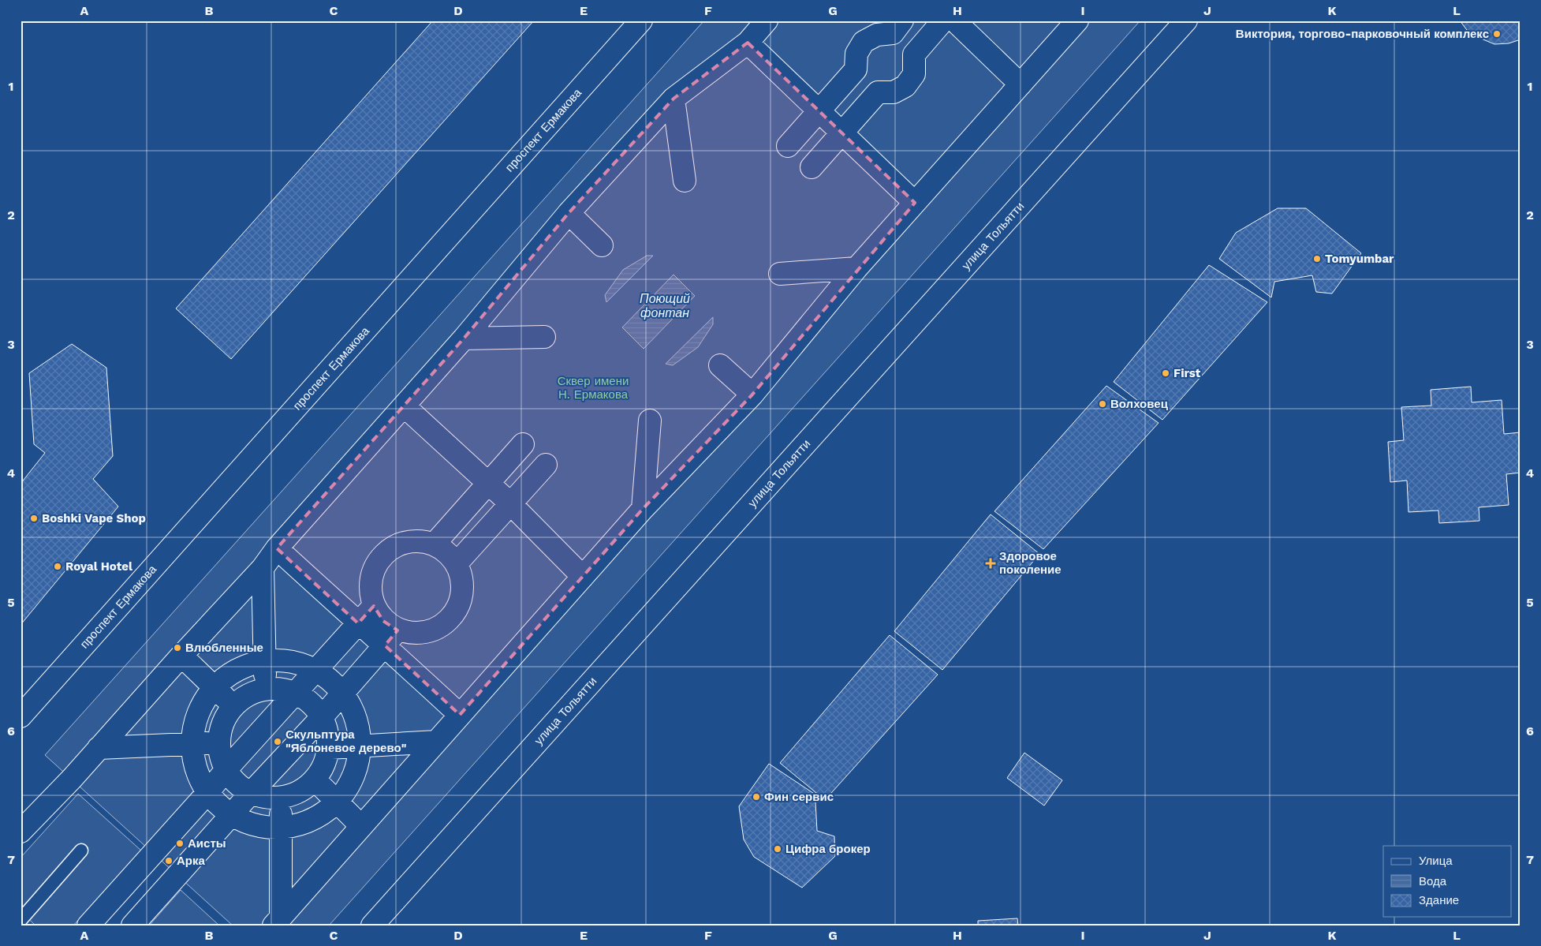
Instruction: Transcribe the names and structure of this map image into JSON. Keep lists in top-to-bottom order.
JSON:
{
  "streets": {
    "street": ["проспект Ермакова", "улица Тольятти"]
  },
  "water": ["Поющий фонтан"],
  "parks": ["Сквер имени Н. Ермакова"],
  "places": {
    "other": [
      "Виктория, торгово-парковочный комплекс",
      "Tomyumbar",
      "First",
      "Волховец",
      "Boshki Vape Shop",
      "Royal Hotel",
      "Влюбленные",
      "Скульптура \"Яблоневое дерево\"",
      "Фин сервис",
      "Аисты",
      "Цифра брокер",
      "Арка"
    ],
    "health": ["Здоровое поколение"]
  },
  "legend": ["Улица", "Вода", "Здание"],
  "grid": {
    "columns": [
      "A",
      "B",
      "C",
      "D",
      "E",
      "F",
      "G",
      "H",
      "I",
      "J",
      "K",
      "L"
    ],
    "rows": [
      "1",
      "2",
      "3",
      "4",
      "5",
      "6",
      "7"
    ]
  }
}
